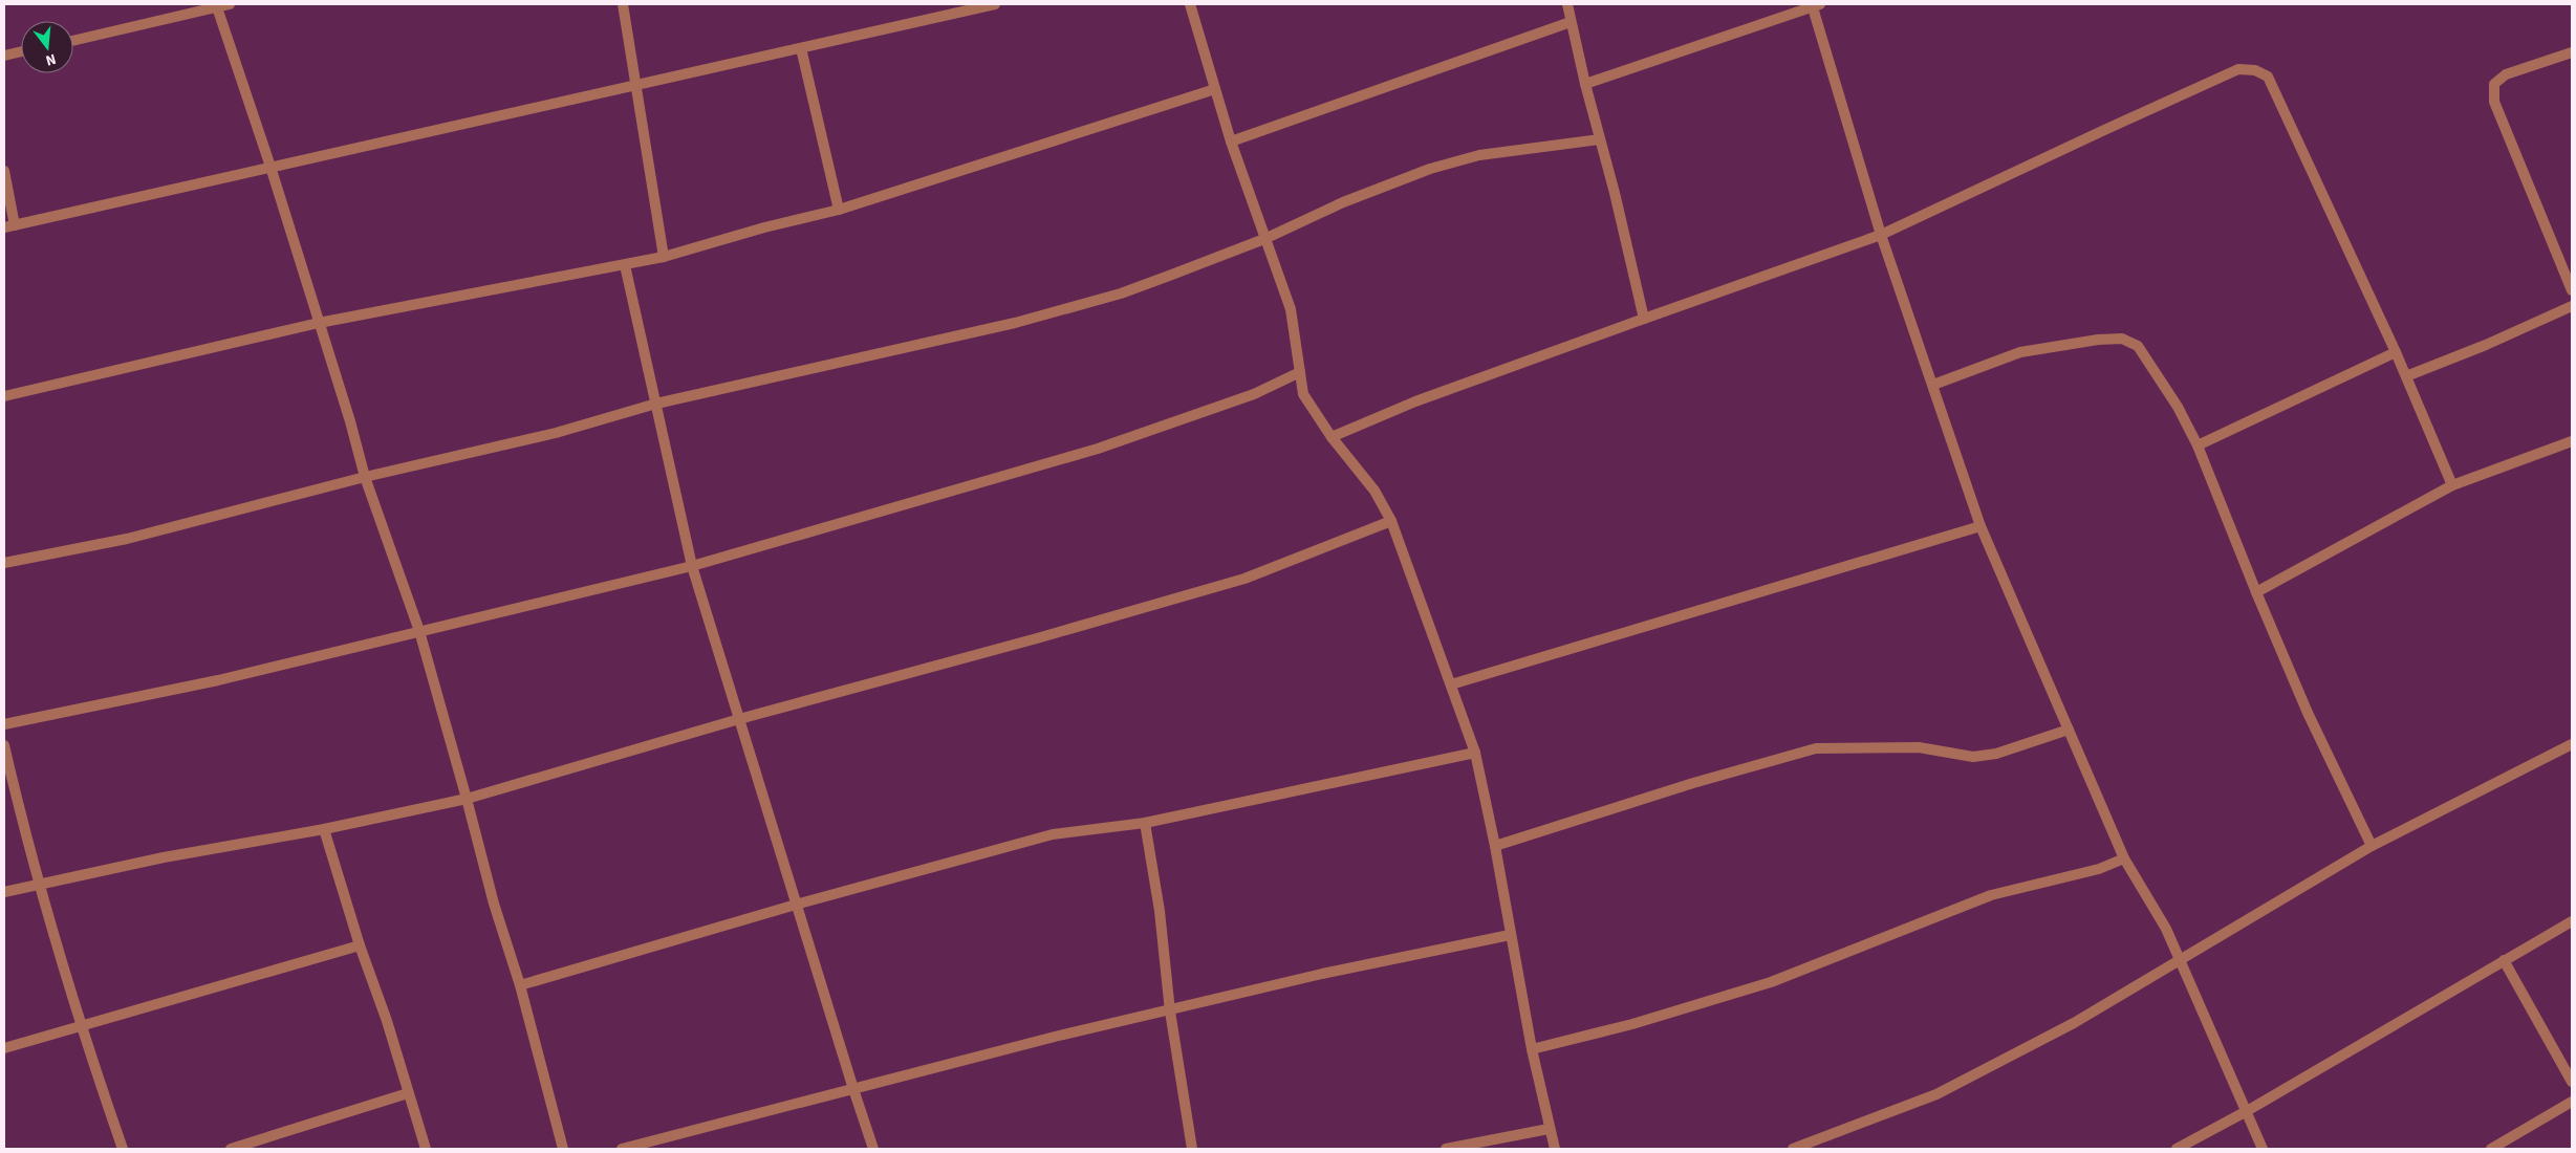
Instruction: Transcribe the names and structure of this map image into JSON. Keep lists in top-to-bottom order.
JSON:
{
  "north": "bottom"
}
